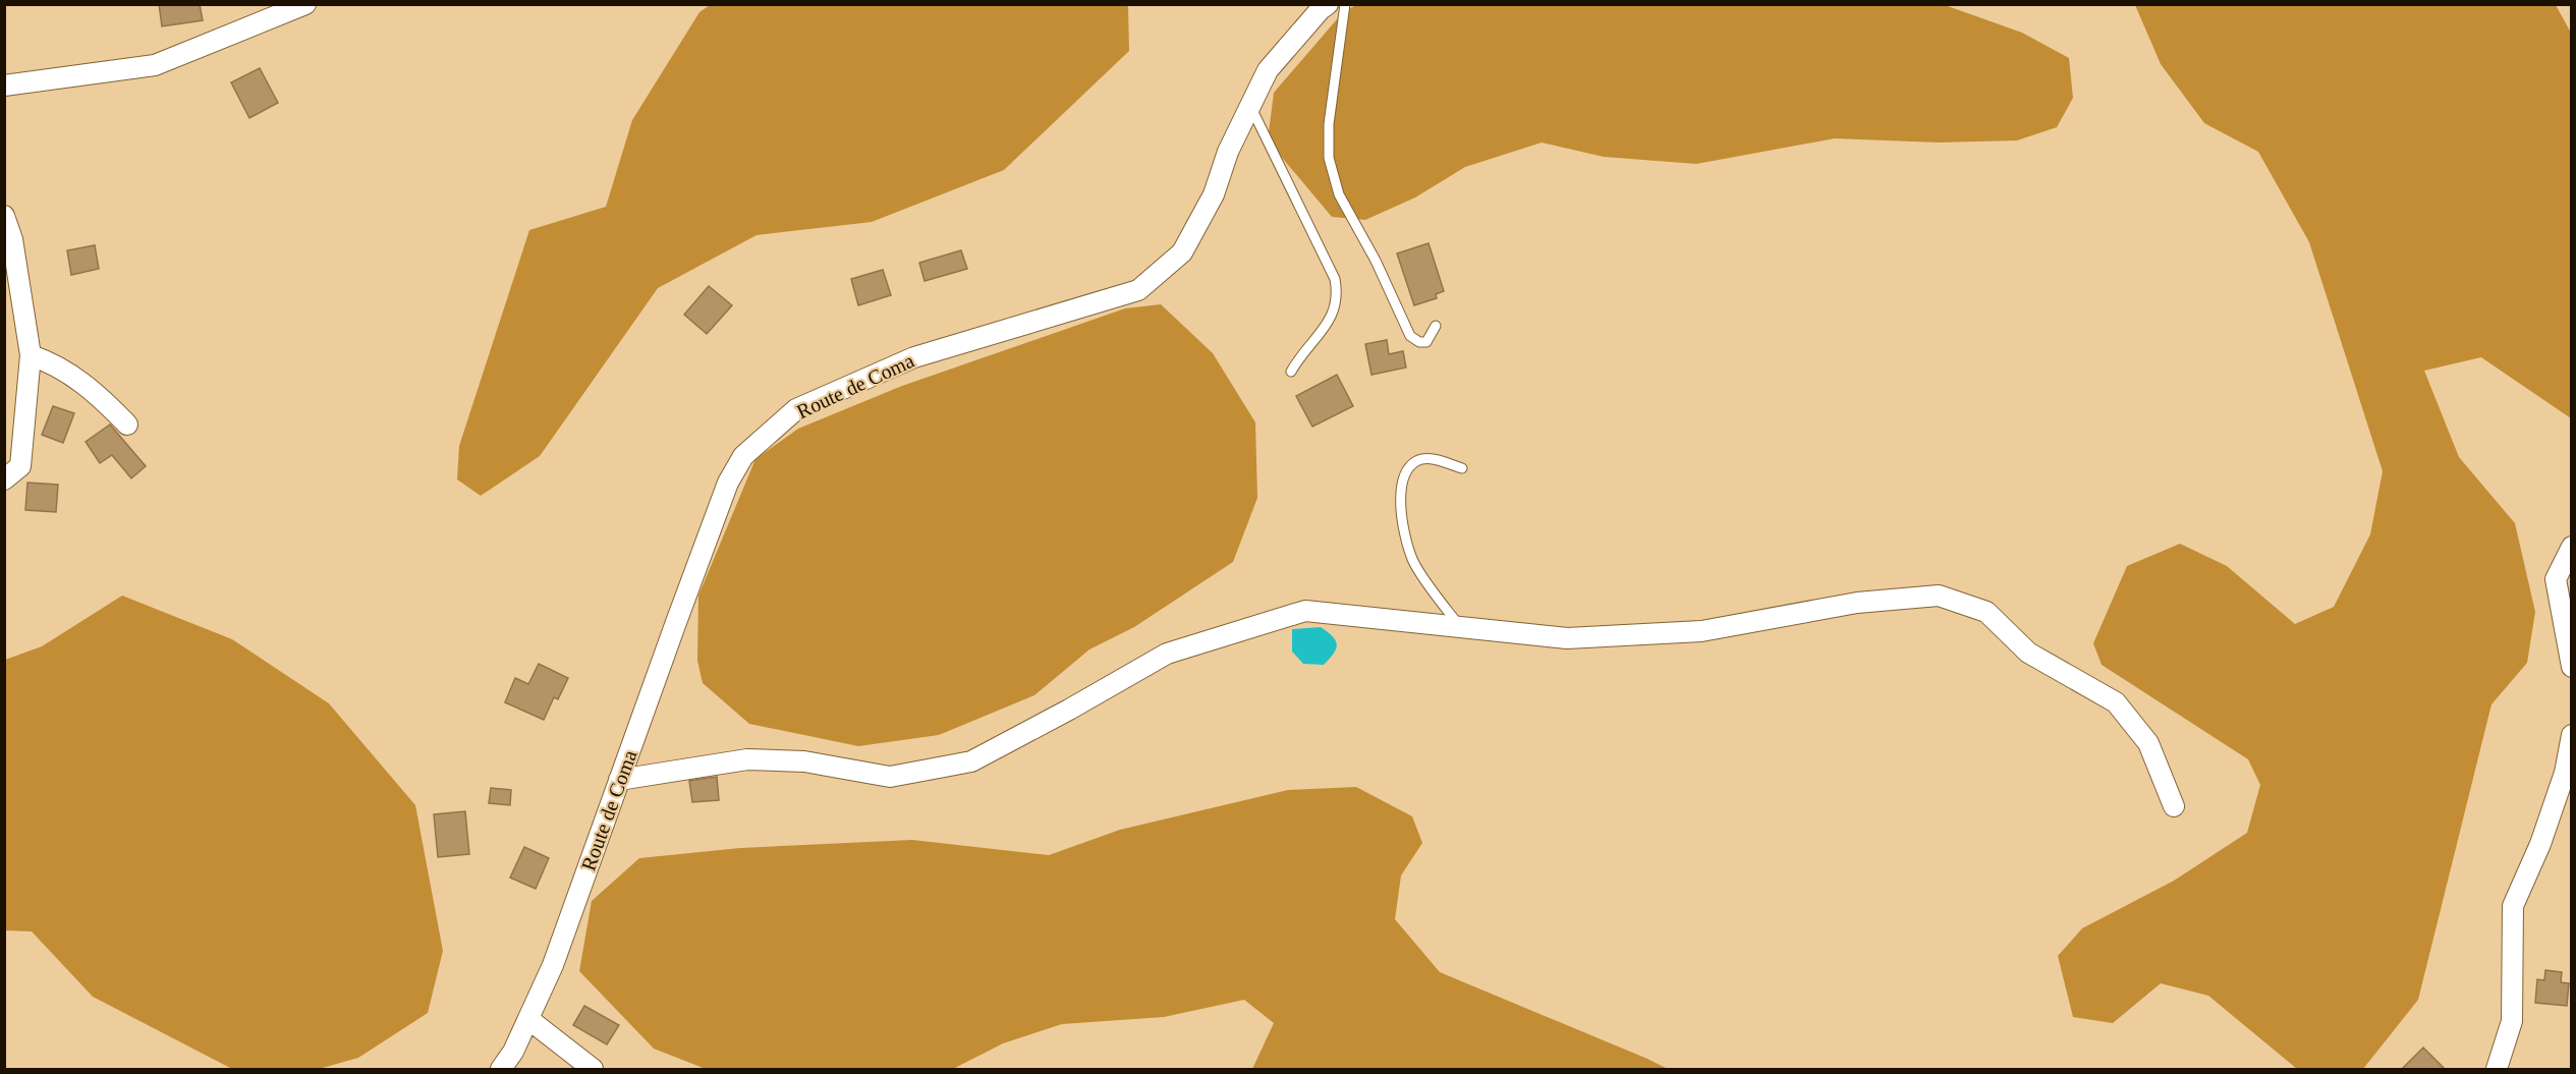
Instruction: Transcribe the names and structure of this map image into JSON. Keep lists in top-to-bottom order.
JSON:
{
  "streets": {
    "street": ["Route de Coma"]
  }
}
